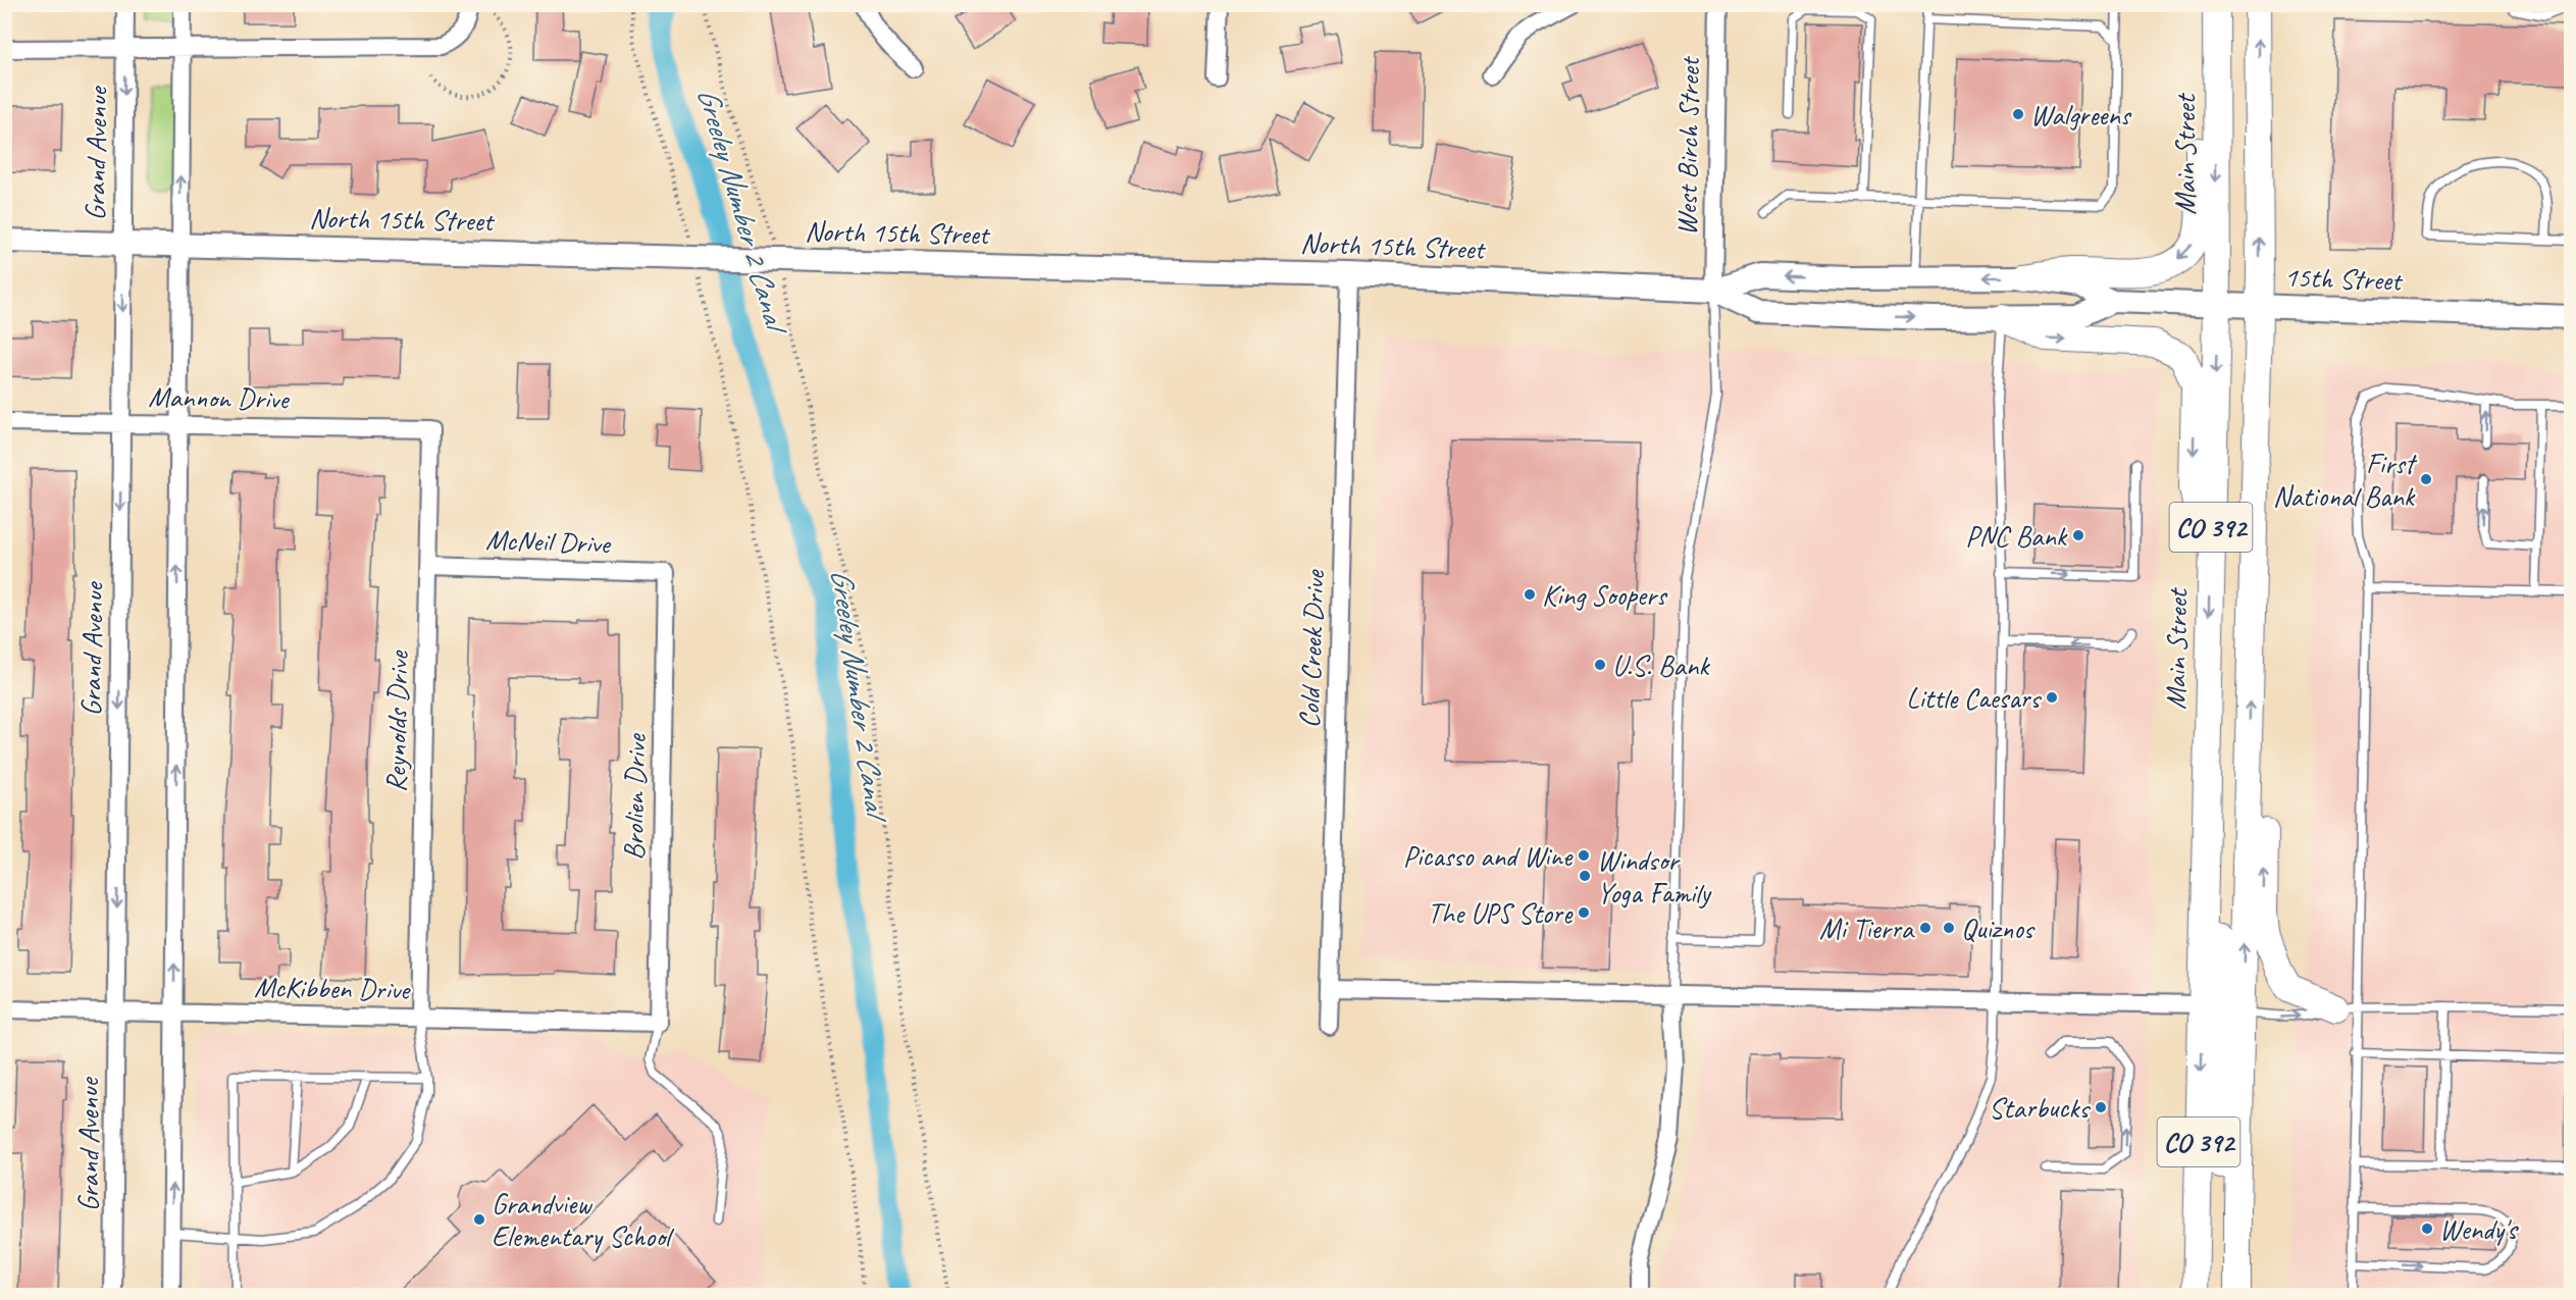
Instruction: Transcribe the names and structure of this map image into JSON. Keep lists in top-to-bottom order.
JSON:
{
  "streets": {
    "main road": ["Main Street", "CO 392"],
    "street": [
      "West Birch Street",
      "Grand Avenue",
      "North 15th Street",
      "15th Street",
      "Mannon Drive",
      "McNeil Drive",
      "Cold Creek Drive",
      "Reynolds Drive",
      "Brolien Drive",
      "McKibben Drive"
    ]
  },
  "crossings": [
    ["West Birch Street", "North 15th Street"],
    ["Grand Avenue", "North 15th Street"],
    ["Grand Avenue", "Mannon Drive"],
    ["Grand Avenue", "McKibben Drive"],
    ["Main Street", "15th Street"],
    ["North 15th Street", "15th Street"],
    ["North 15th Street", "Cold Creek Drive"],
    ["15th Street", "CO 392"],
    ["Mannon Drive", "Reynolds Drive"],
    ["McNeil Drive", "Reynolds Drive"],
    ["McNeil Drive", "Brolien Drive"],
    ["Reynolds Drive", "McKibben Drive"],
    ["Brolien Drive", "McKibben Drive"]
  ],
  "water": ["Greeley Number 2 Canal"],
  "places": [
    "Walgreens",
    "First National Bank",
    "PNC Bank",
    "King Soopers",
    "U.S. Bank",
    "Little Caesars",
    "Picasso and Wine",
    "Windsor Yoga Family",
    "The UPS Store",
    "Mi Tierra",
    "Quiznos",
    "Starbucks",
    "Grandview Elementary School",
    "Wendy's"
  ]
}
